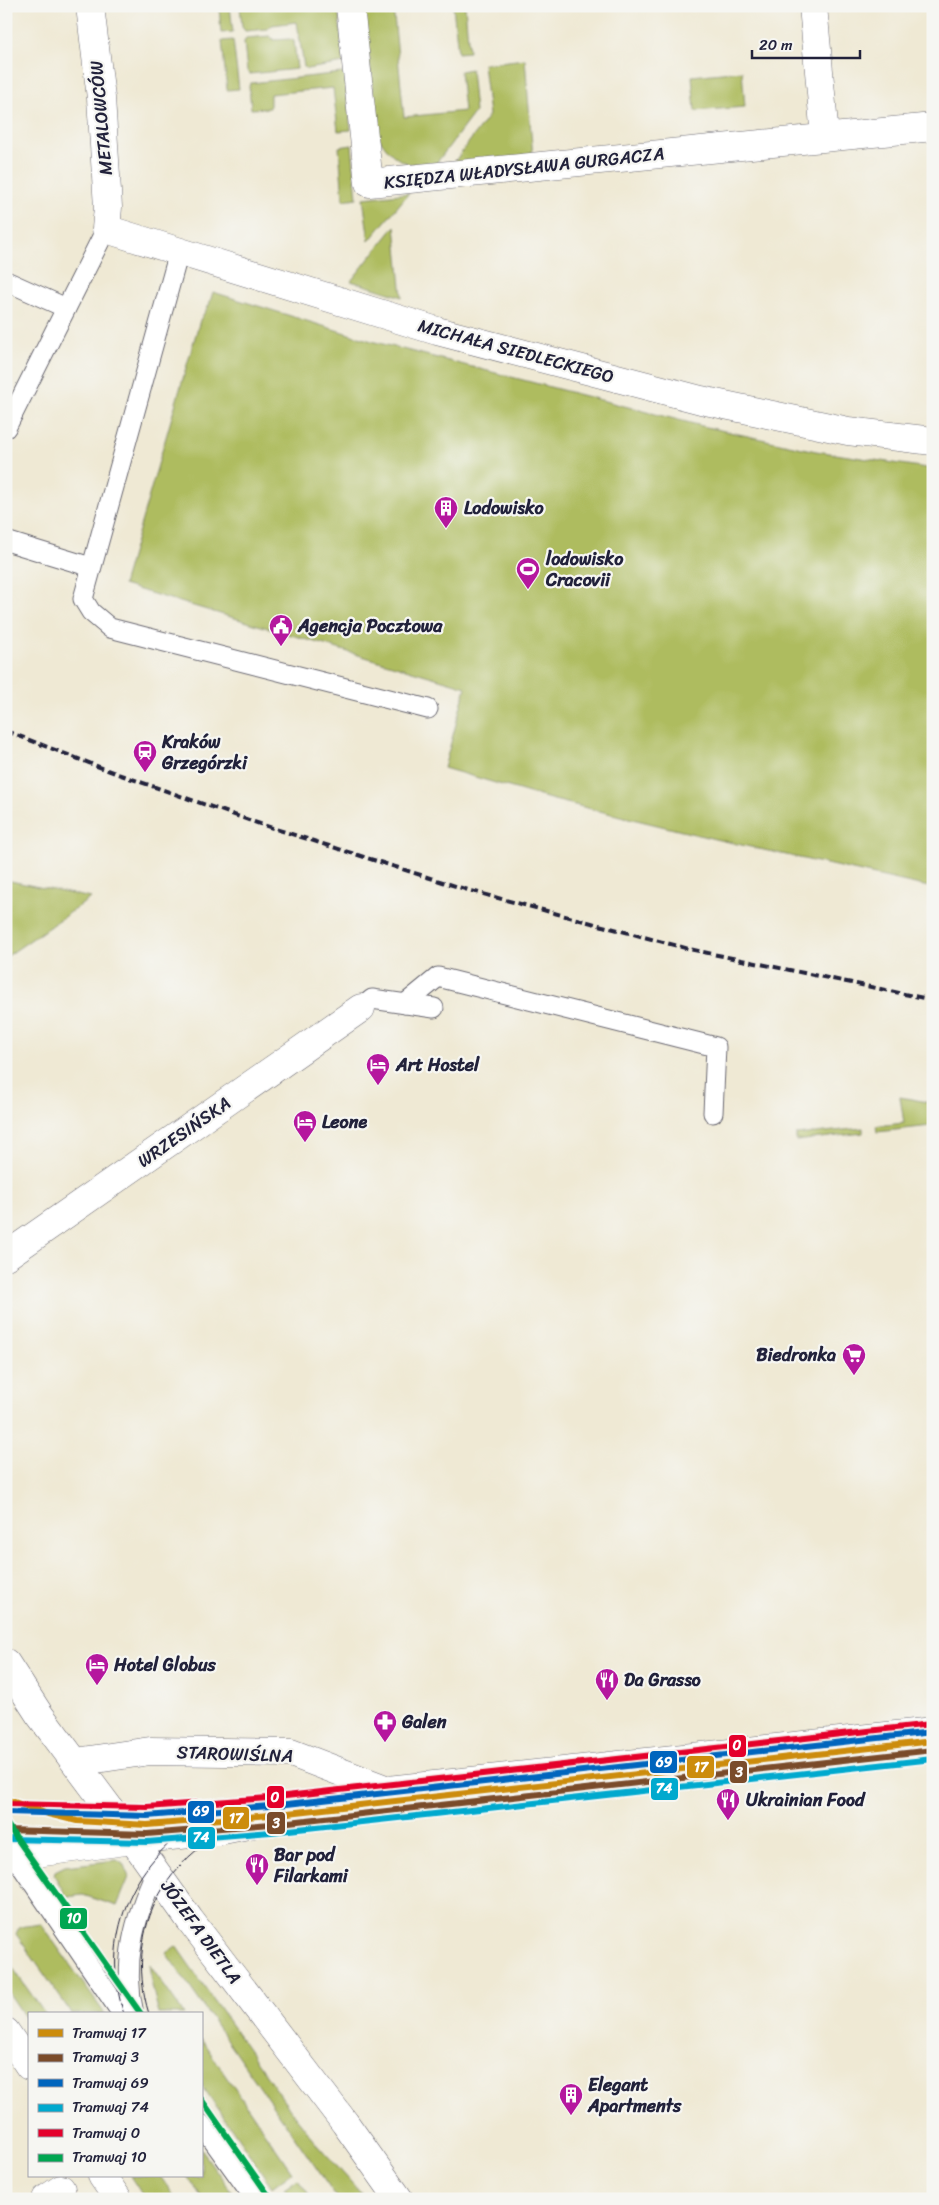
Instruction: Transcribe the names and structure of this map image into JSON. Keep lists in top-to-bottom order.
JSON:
{
  "streets": {
    "street": [
      "METALOWCÓW",
      "KSIĘDZA WŁADYSŁAWA GURGACZA",
      "MICHAŁA SIEDLECKIEGO",
      "WRZESIŃSKA",
      "STAROWIŚLNA",
      "JÓZEFA DIETLA"
    ]
  },
  "crossings": [
    ["METALOWCÓW", "MICHAŁA SIEDLECKIEGO"],
    ["STAROWIŚLNA", "JÓZEFA DIETLA"]
  ],
  "places": {
    "building": ["Lodowisko", "Elegant Apartments"],
    "sports": ["lodowisko Cracovii"],
    "public building": ["Agencja Pocztowa"],
    "station": ["Kraków Grzegórzki"],
    "hotel": ["Art Hostel", "Leone", "Hotel Globus"],
    "supermarket": ["Biedronka"],
    "restaurant": ["Da Grasso", "Ukrainian Food", "Bar pod Filarkami"],
    "pharmacy": ["Galen"]
  },
  "lines": [
    "tram line 0",
    "tram line 69",
    "tram line 17",
    "tram line 3",
    "tram line 74",
    "tram line 10"
  ],
  "legend": [
    "Tramwaj 17",
    "Tramwaj 3",
    "Tramwaj 69",
    "Tramwaj 74",
    "Tramwaj 0",
    "Tramwaj 10"
  ],
  "scale_bar": "20 m"
}
